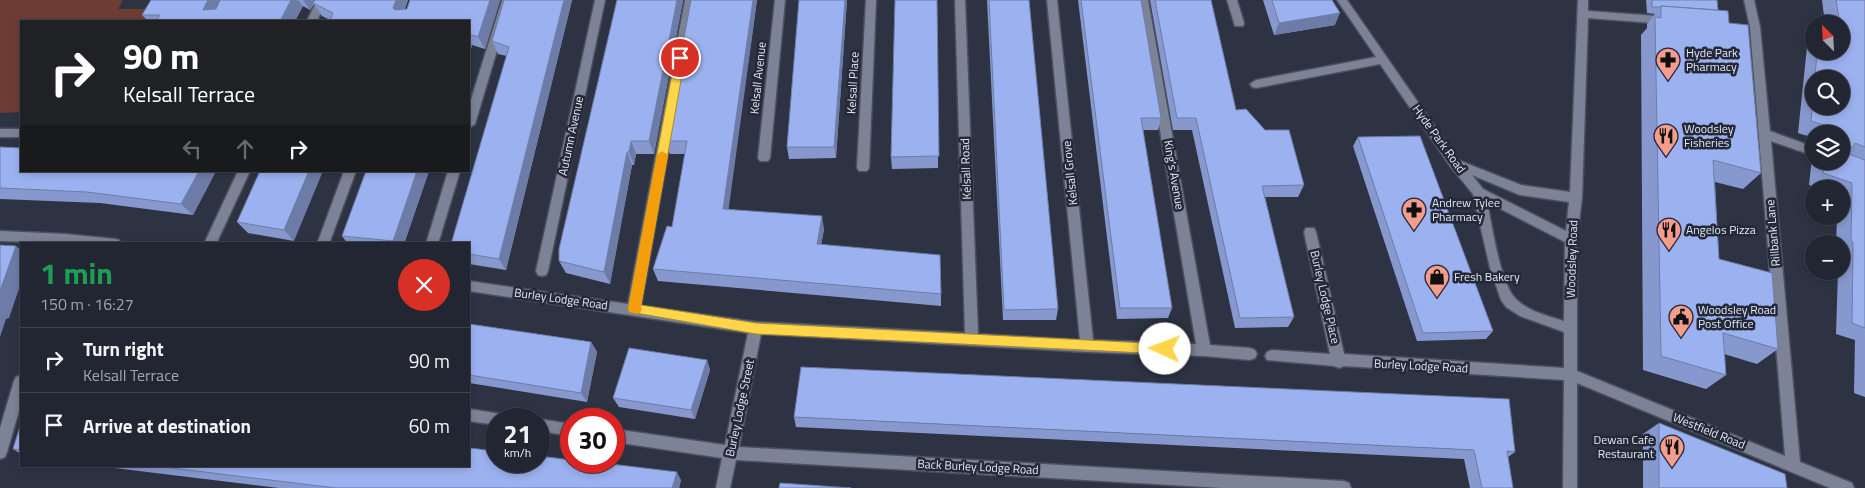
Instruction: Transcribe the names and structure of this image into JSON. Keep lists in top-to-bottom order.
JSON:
{
  "streets": {
    "street": [
      "Kelsall Avenue",
      "Kelsall Place",
      "Autumn Avenue",
      "Hyde Park Road",
      "Kelsall Road",
      "Kelsall Grove",
      "King's Avenue",
      "Rillbank Lane",
      "Woodsley Road",
      "Burley Lodge Place",
      "Burley Lodge Road",
      "Burley Lodge Street",
      "Westfield Road",
      "Back Burley Lodge Road"
    ]
  },
  "crossings": [
    ["Hyde Park Road", "Woodsley Road"],
    ["Kelsall Road", "Burley Lodge Road"],
    ["Kelsall Grove", "Burley Lodge Road"],
    ["King's Avenue", "Burley Lodge Road"],
    ["Rillbank Lane", "Westfield Road"],
    ["Woodsley Road", "Burley Lodge Road"],
    ["Woodsley Road", "Westfield Road"],
    ["Burley Lodge Place", "Burley Lodge Road"],
    ["Burley Lodge Road", "Burley Lodge Street"],
    ["Burley Lodge Road", "Westfield Road"],
    ["Burley Lodge Street", "Back Burley Lodge Road"]
  ],
  "places": {
    "pharmacy": ["Hyde Park Pharmacy", "Andrew Tylee Pharmacy"],
    "restaurant": ["Woodsley Fisheries", "Angelos Pizza", "Dewan Cafe Restaurant"],
    "shop": ["Fresh Bakery"],
    "public building": ["Woodsley Road Post Office"]
  },
  "north": "top left",
  "page": {
    "map_buttons": ["+", "−"],
    "turn": ["90 m", "Kelsall Terrace"],
    "heading": ["1 min", "150 m · 16:27"],
    "list": [
      {
        "name": "Turn right",
        "note": "Kelsall Terrace",
        "value": "90 m"
      },
      {
        "name": "Arrive at destination",
        "value": "60 m"
      }
    ],
    "speed": "21 km/h",
    "limit": "30"
  }
}
